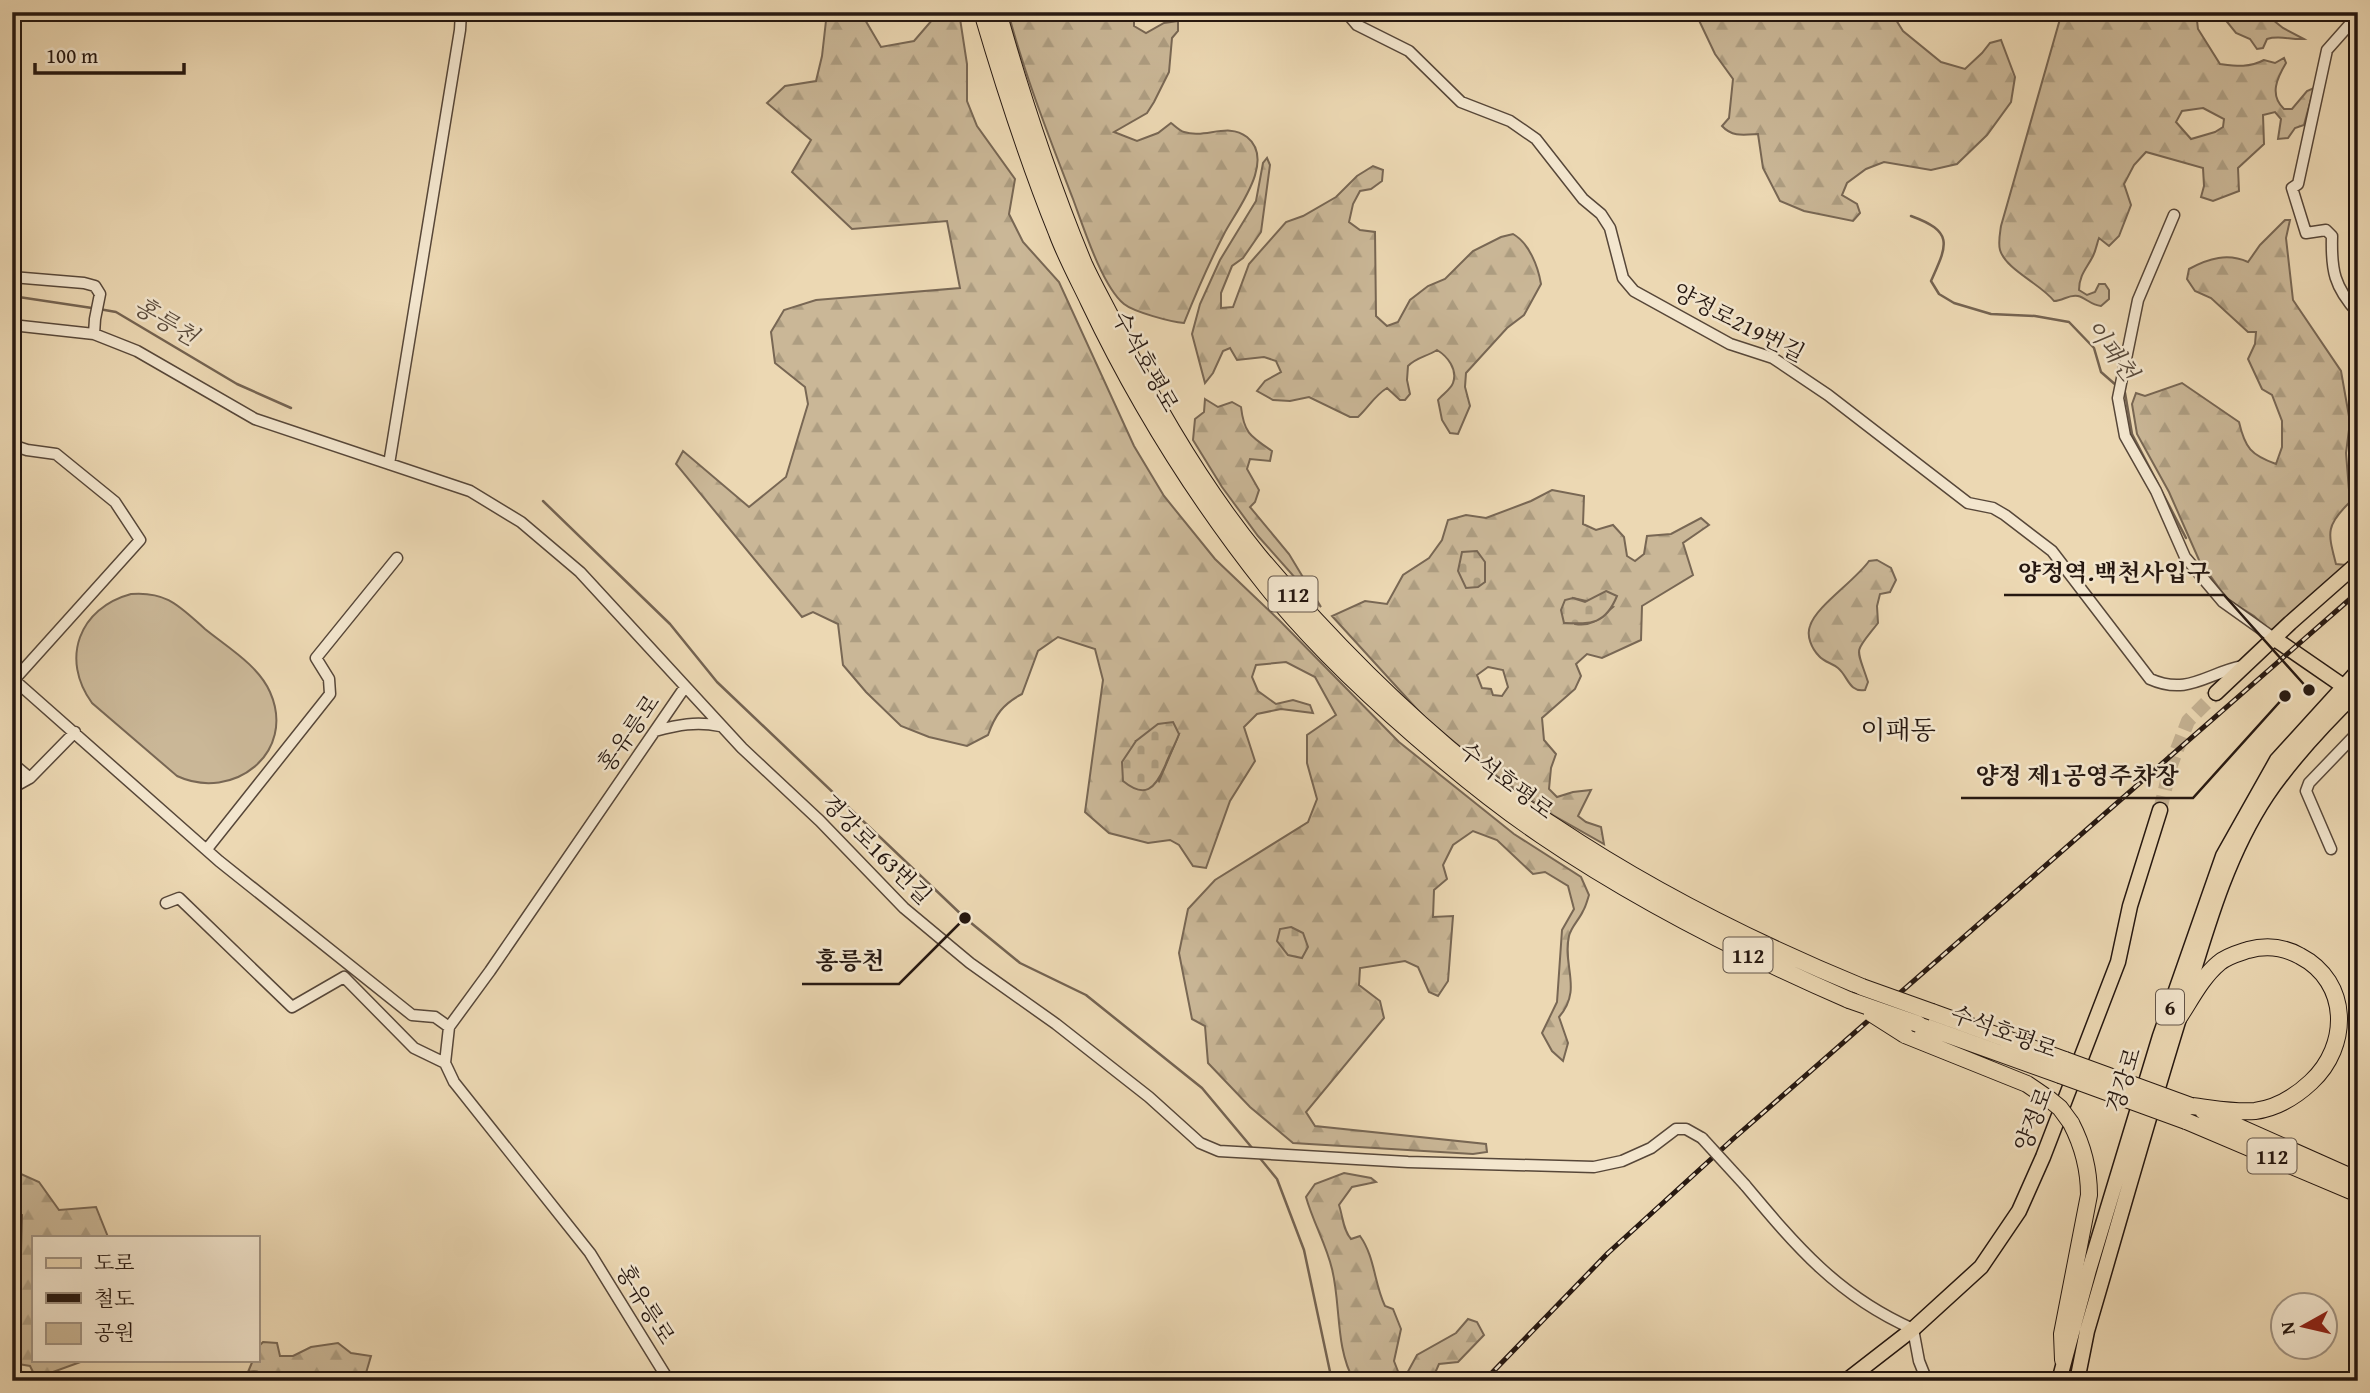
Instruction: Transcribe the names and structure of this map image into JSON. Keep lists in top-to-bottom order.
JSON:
{
  "streets": {
    "highway": ["수석호평로", "112"],
    "main road": ["6", "경강로", "양정로"],
    "street": ["양정로219번길", "홍유릉로", "경강로163번길"]
  },
  "crossings": [
    ["홍유릉로", "경강로163번길"],
    ["경강로163번길", "양정로"]
  ],
  "districts": ["이패동"],
  "water": ["홍릉천", "이패천"],
  "places": ["양정역.백천사입구", "양정 제1공영주차장", "홍릉천"],
  "legend": ["도로", "철도", "공원"],
  "scale_bar": "100 m",
  "north": "left"
}
